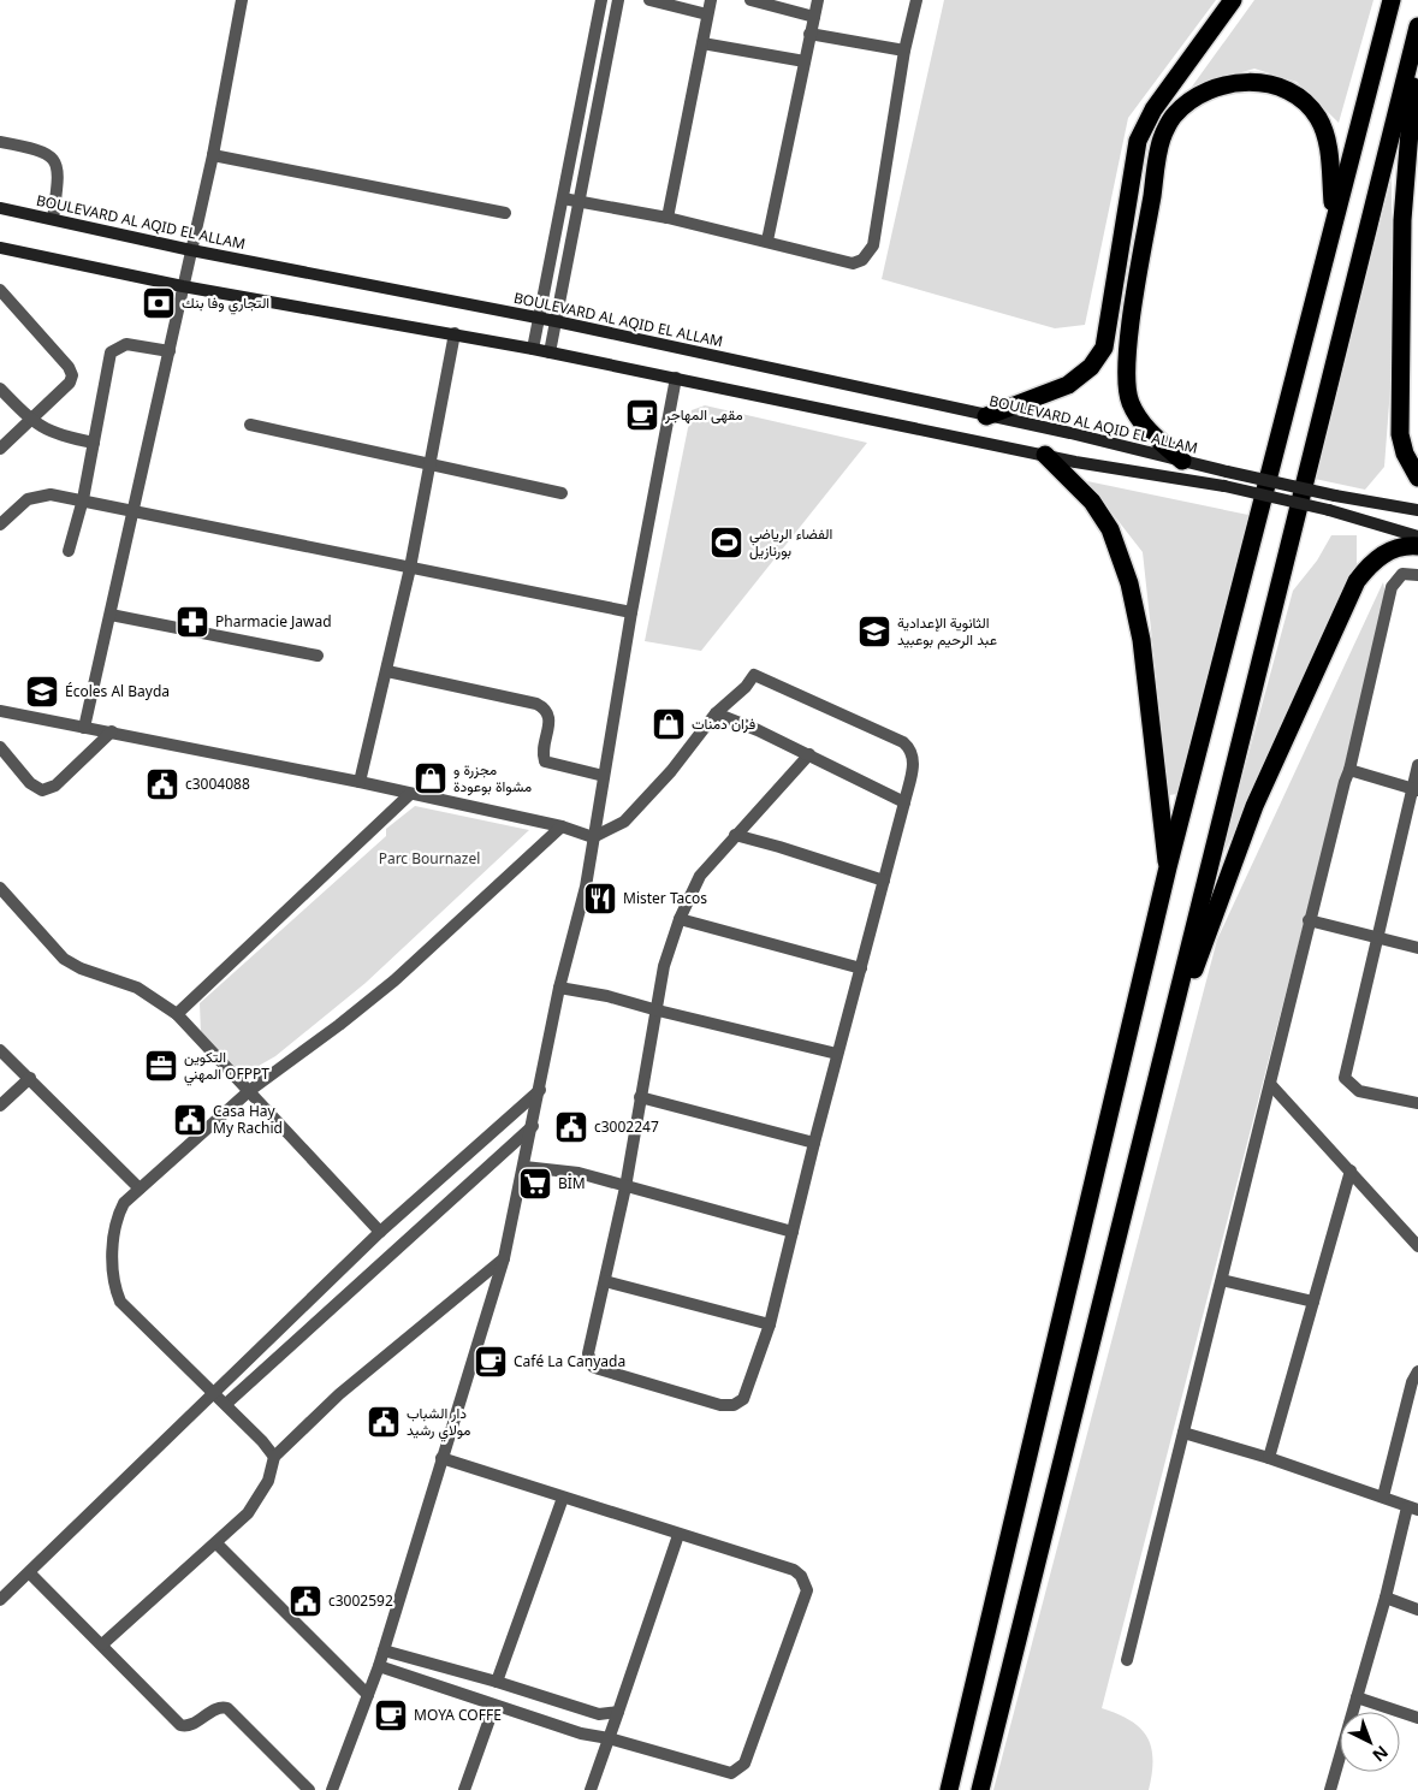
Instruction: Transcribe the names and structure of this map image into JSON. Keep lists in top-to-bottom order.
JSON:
{
  "streets": {
    "main road": ["BOULEVARD AL AQID EL ALLAM"]
  },
  "parks": ["Parc Bournazel"],
  "places": {
    "bank": ["التجاري وفا بنك"],
    "cafe": ["مقهى المهاجر", "Café La Canyada", "MOYA COFFE"],
    "sports": ["الفضاء الرياضي بورنازيل"],
    "pharmacy": ["Pharmacie Jawad"],
    "school or university": ["الثانوية الإعدادية عبد الرحيم بوعبيد", "Écoles Al Bayda"],
    "shop": ["فران دمنات", "مجزرة و مشواة بوعودة"],
    "public building": [
      "c3004088",
      "Casa Hay My Rachid",
      "c3002247",
      "دار الشباب مولاي رشيد",
      "c3002592"
    ],
    "restaurant": ["Mister Tacos"],
    "office": ["التكوين المهني OFPPT"],
    "supermarket": ["BİM"]
  },
  "north": "bottom right"
}
